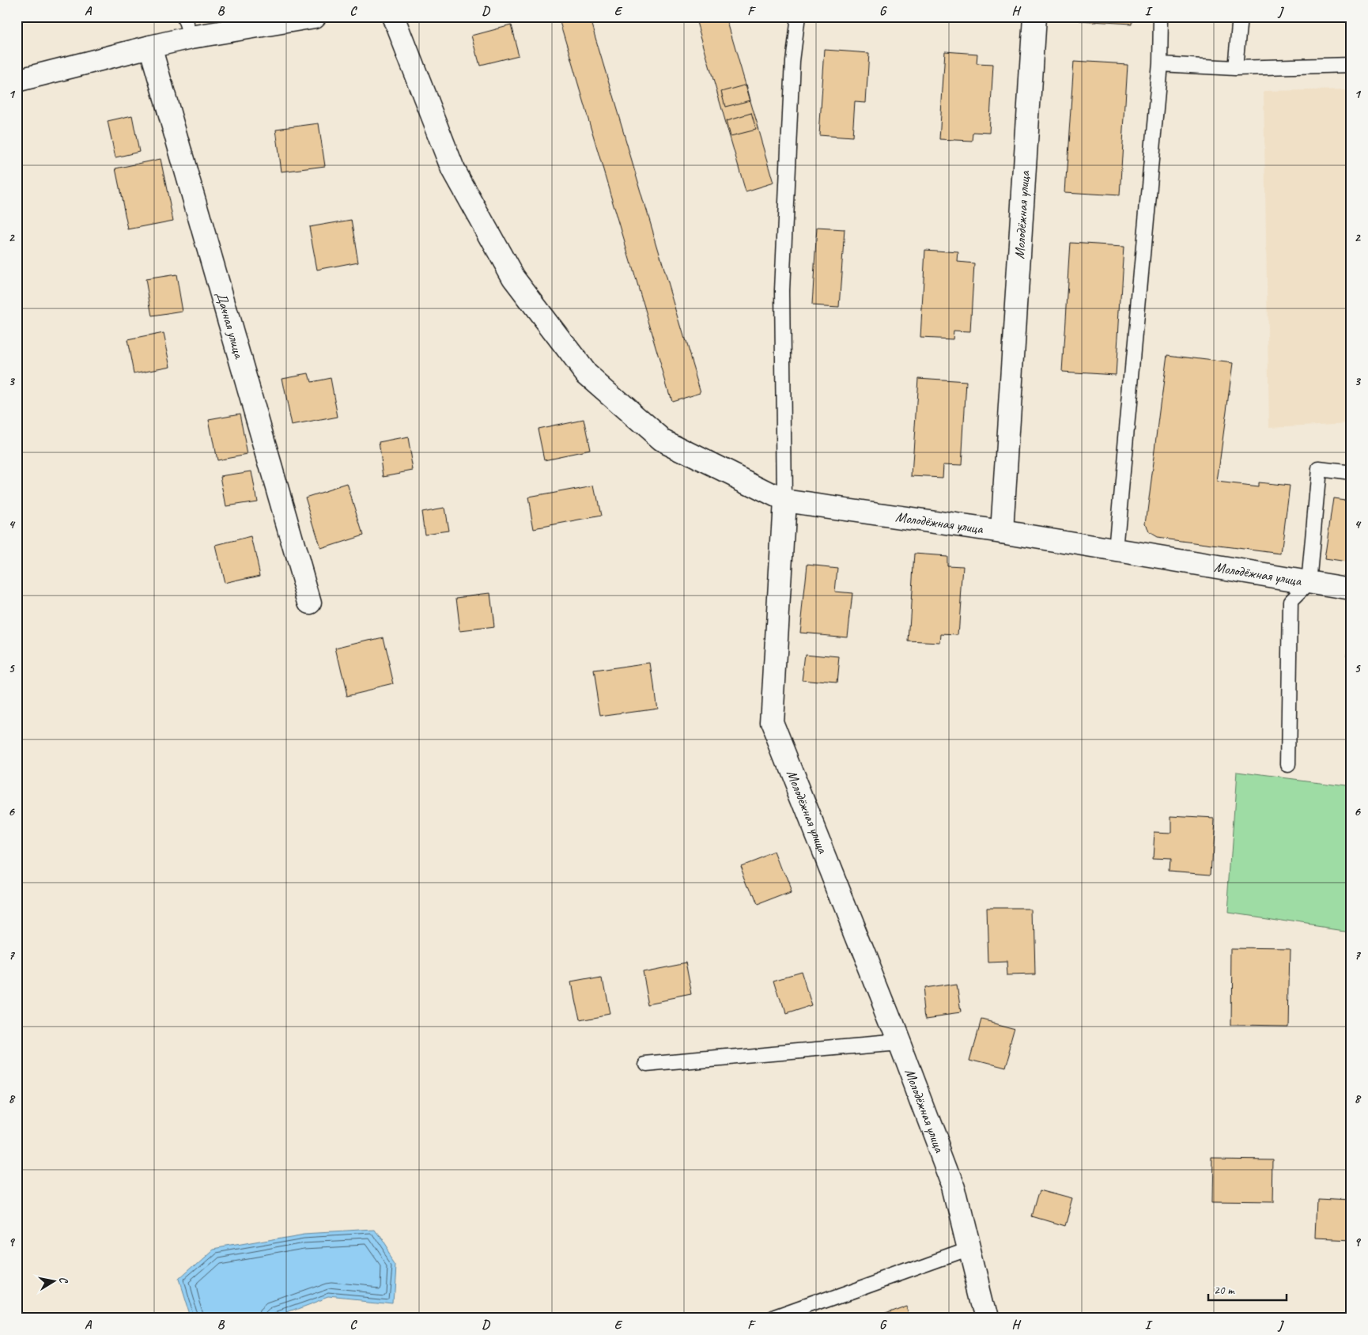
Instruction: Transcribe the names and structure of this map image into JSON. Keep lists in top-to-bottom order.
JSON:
{
  "streets": {
    "street": ["Молодёжная улица", "Дачная улица"]
  },
  "scale_bar": "20 m",
  "north": "right",
  "grid": {
    "columns": [
      "A",
      "B",
      "C",
      "D",
      "E",
      "F",
      "G",
      "H",
      "I",
      "J"
    ],
    "rows": [
      "1",
      "2",
      "3",
      "4",
      "5",
      "6",
      "7",
      "8",
      "9"
    ]
  }
}
